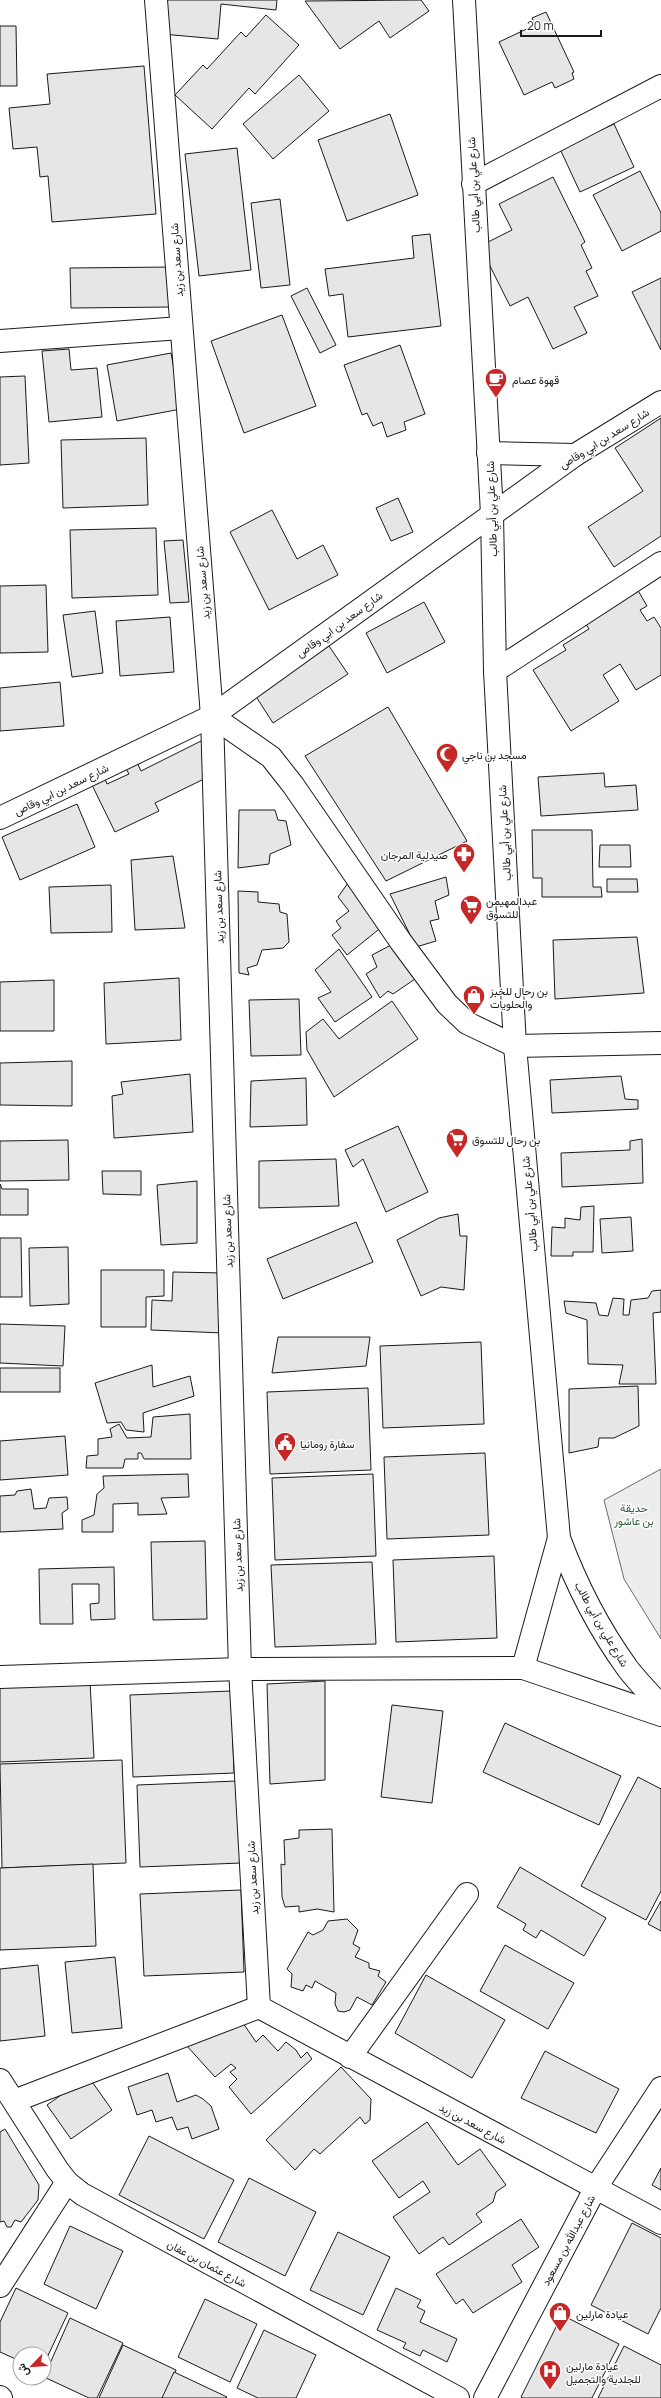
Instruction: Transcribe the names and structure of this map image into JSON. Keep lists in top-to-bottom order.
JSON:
{
  "streets": {
    "street": [
      "شارع علي بن أبي طالب",
      "شارع سعد بن زيد",
      "شارع سعد بن ابي وقاص",
      "شارع عبدالله بن مسعود",
      "شارع عثمان بن عفان"
    ]
  },
  "crossings": [
    ["شارع علي بن أبي طالب", "شارع سعد بن ابي وقاص"],
    ["شارع سعد بن زيد", "شارع سعد بن ابي وقاص"],
    ["شارع سعد بن زيد", "شارع عبدالله بن مسعود"]
  ],
  "parks": ["حديقة بن عاشور"],
  "places": {
    "cafe": ["قهوة عصام"],
    "mosque": ["مسجد بن ناجي"],
    "pharmacy": ["صيدلية المرجان"],
    "supermarket": ["عبدالمهيمن للتسوق", "بن رحال للتسوق"],
    "shop": ["بن رحال للخبز والحلويات", "عيادة مارلين"],
    "public building": ["سفارة رومانيا"],
    "hospital": ["عيادة مارلين للجلدية والتجميل"]
  },
  "scale_bar": "20 m",
  "north": "bottom left"
}
